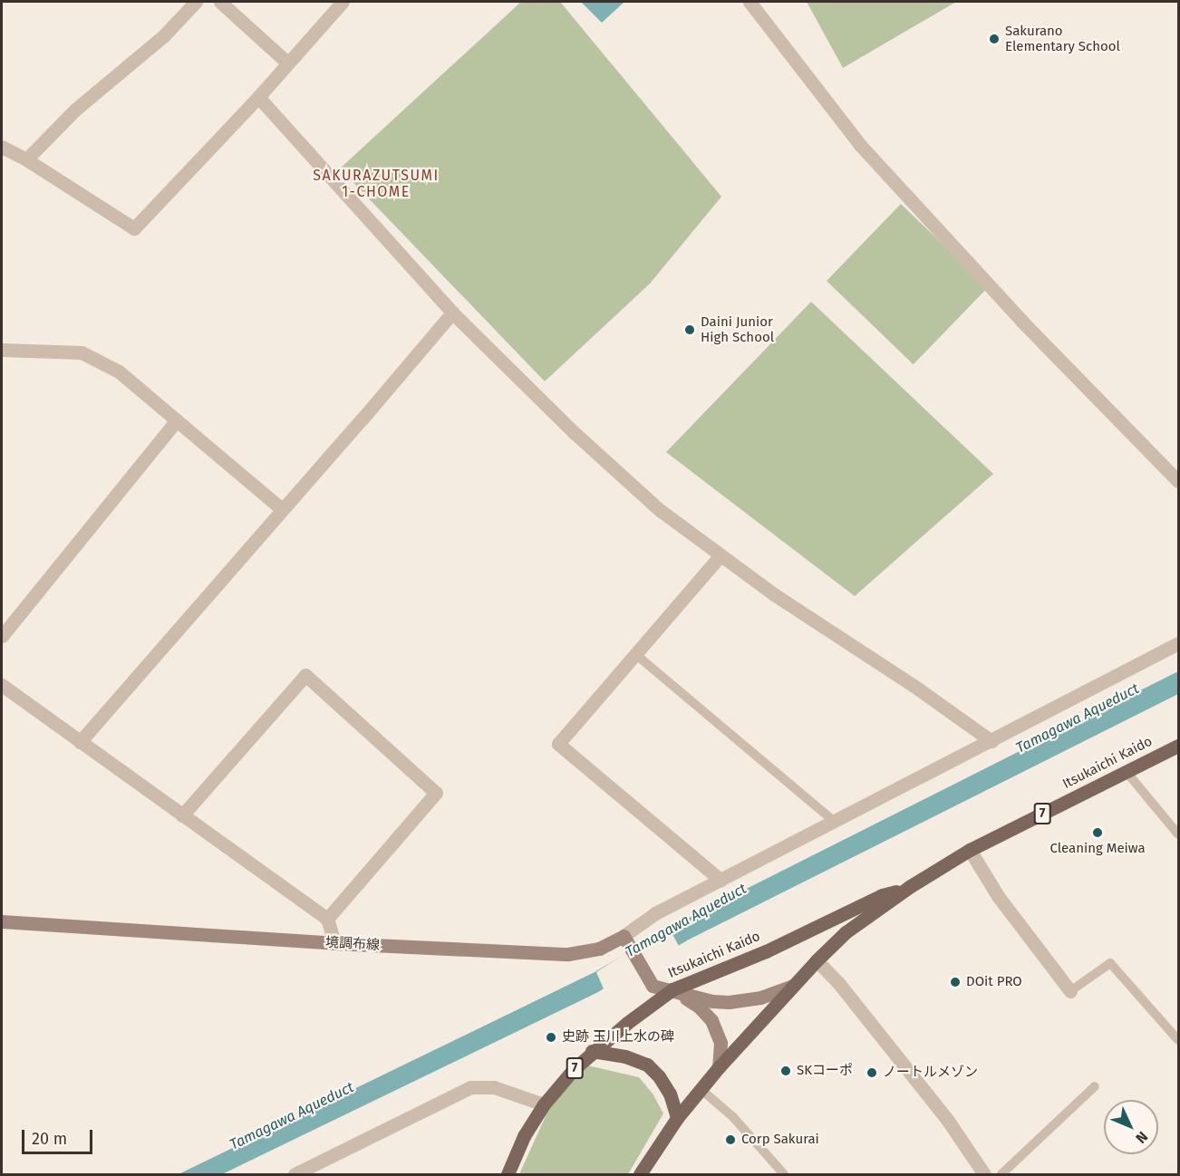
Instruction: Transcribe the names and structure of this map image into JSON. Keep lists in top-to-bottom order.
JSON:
{
  "streets": {
    "main road": ["Itsukaichi Kaido", "7", "境調布線"]
  },
  "districts": ["SAKURAZUTSUMI 1-CHOME"],
  "water": ["Tamagawa Aqueduct"],
  "places": [
    "Sakurano Elementary School",
    "Daini Junior High School",
    "Cleaning Meiwa",
    "DOit PRO",
    "史跡 玉川上水の碑",
    "SKコーポ",
    "ノートルメゾン",
    "Corp Sakurai"
  ],
  "scale_bar": "20 m",
  "north": "bottom right"
}
